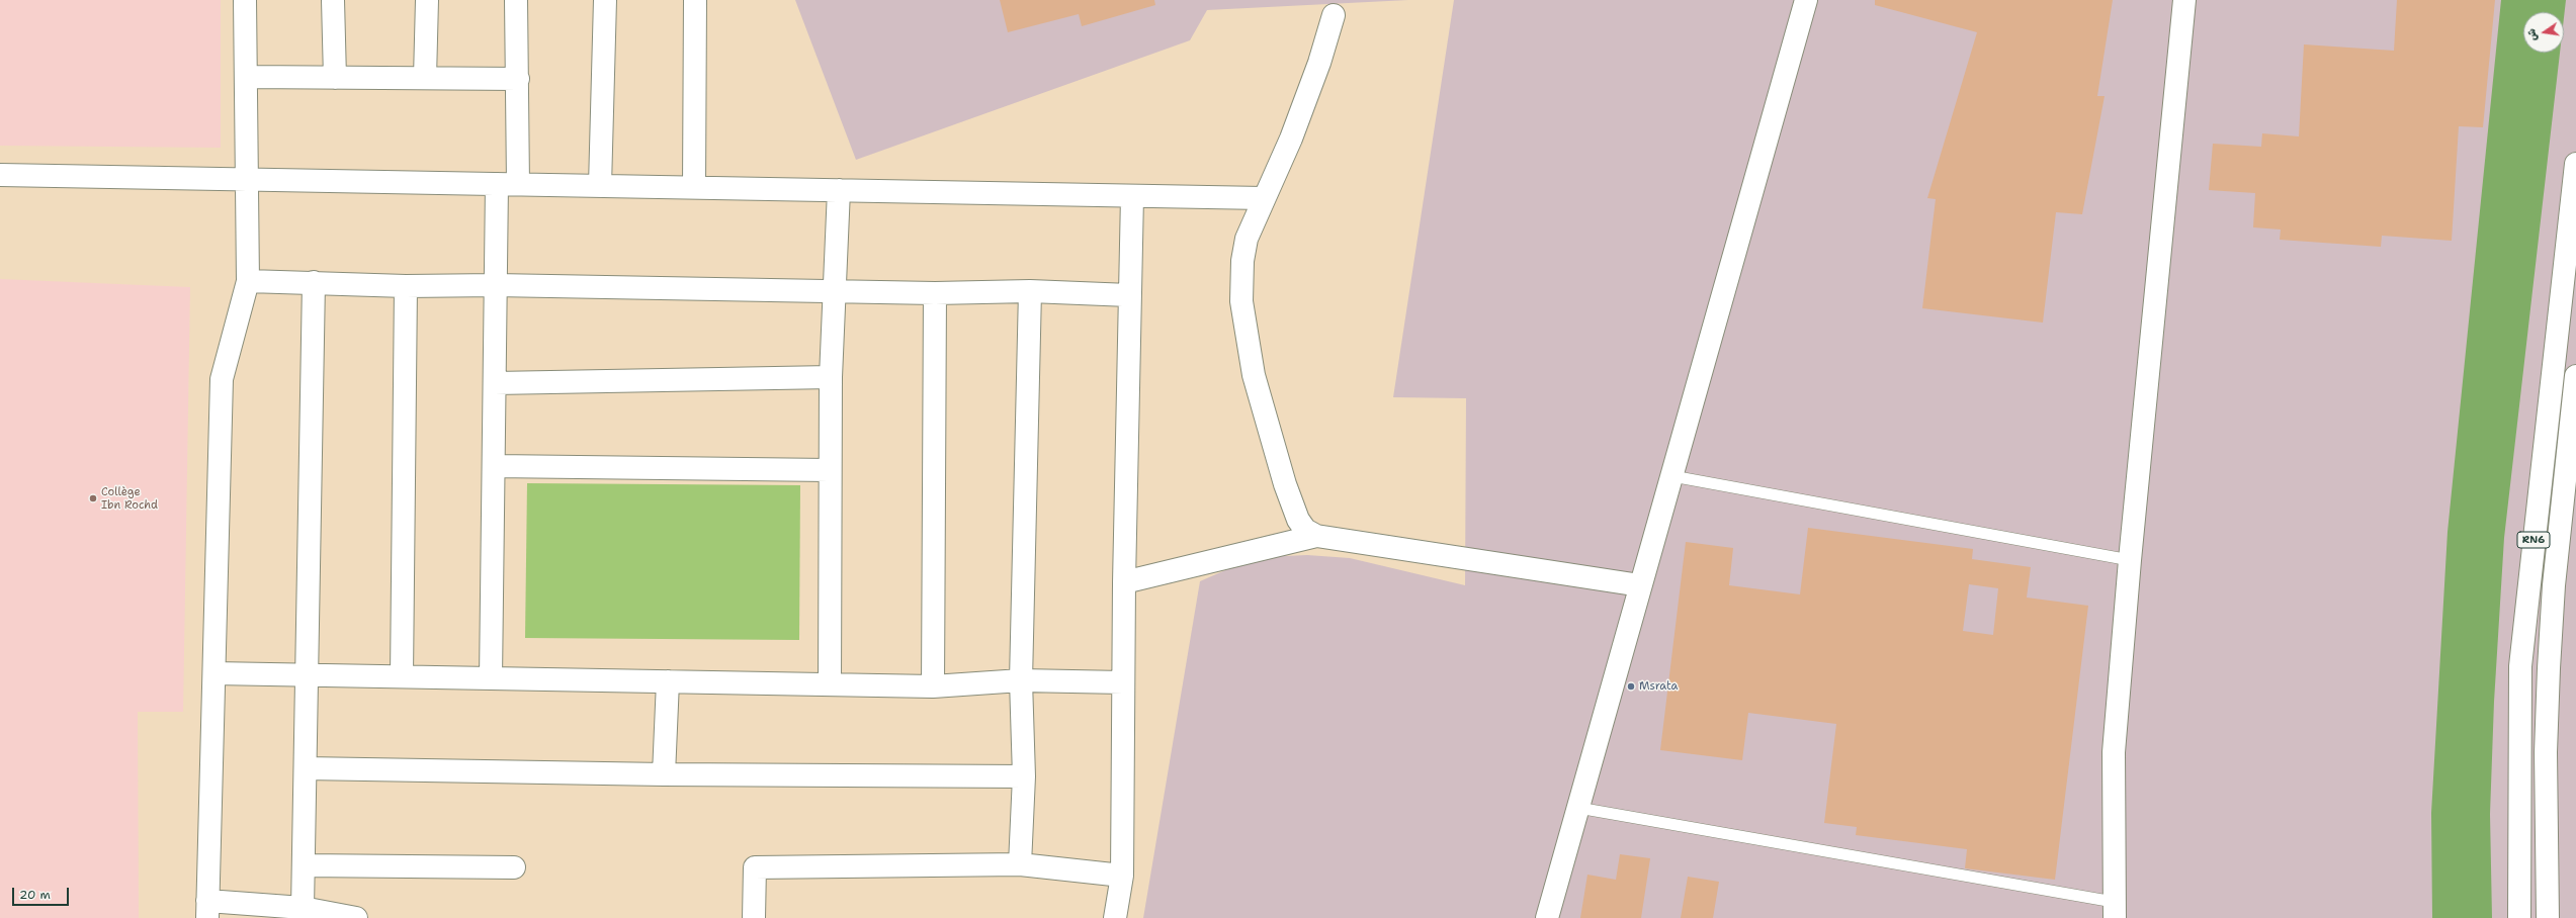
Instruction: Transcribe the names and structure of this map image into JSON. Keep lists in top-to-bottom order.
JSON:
{
  "streets": {
    "main road": ["RN6"]
  },
  "places": ["Collège Ibn Rochd", "Msrata"],
  "scale_bar": "20 m",
  "north": "left"
}
